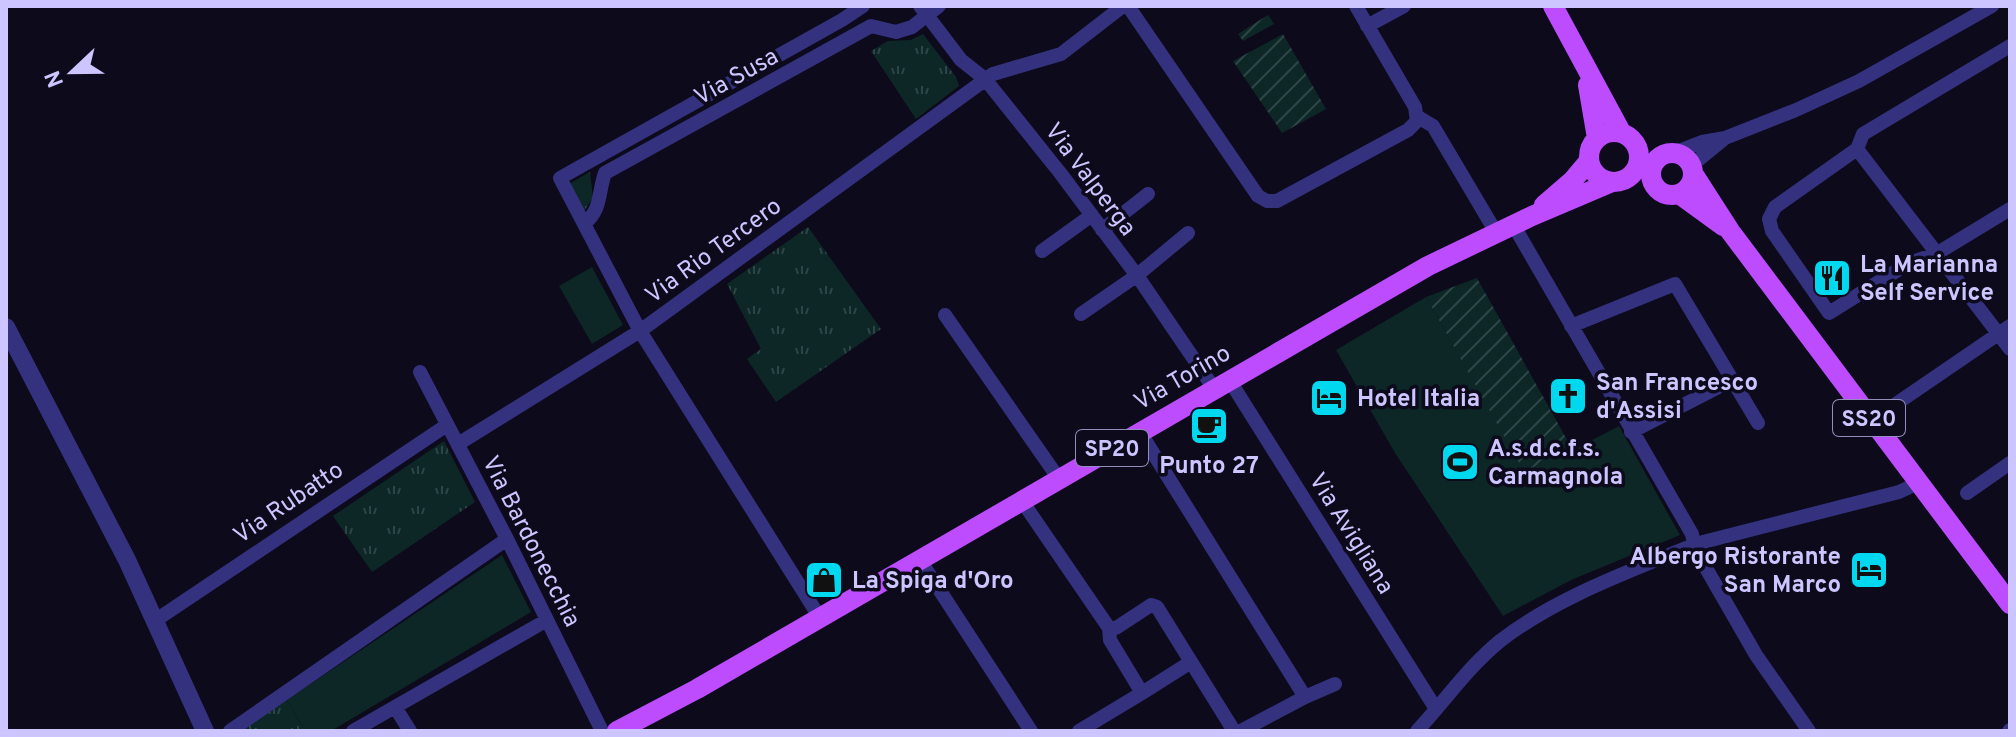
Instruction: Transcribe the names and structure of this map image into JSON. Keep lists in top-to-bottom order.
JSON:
{
  "streets": {
    "main road": ["Via Torino", "SS20", "SP20"],
    "street": [
      "Via Susa",
      "Via Valperga",
      "Via Rio Tercero",
      "Via Rubatto",
      "Via Avigliana",
      "Via Bardonecchia"
    ]
  },
  "crossings": [
    ["Via Susa", "Via Valperga"],
    ["Via Susa", "Via Rio Tercero"],
    ["Via Susa", "Via Torino"],
    ["Via Valperga", "Via Rio Tercero"],
    ["Via Valperga", "Via Torino"],
    ["Via Valperga", "Via Avigliana"],
    ["Via Rio Tercero", "Via Bardonecchia"],
    ["Via Torino", "Via Avigliana"],
    ["Via Rubatto", "Via Bardonecchia"]
  ],
  "places": {
    "restaurant": ["La Marianna Self Service"],
    "church": ["San Francesco d'Assisi"],
    "hotel": ["Hotel Italia", "Albergo Ristorante San Marco"],
    "cafe": ["Punto 27"],
    "sports": ["A.s.d.c.f.s. Carmagnola"],
    "shop": ["La Spiga d'Oro"]
  },
  "north": "left"
}
